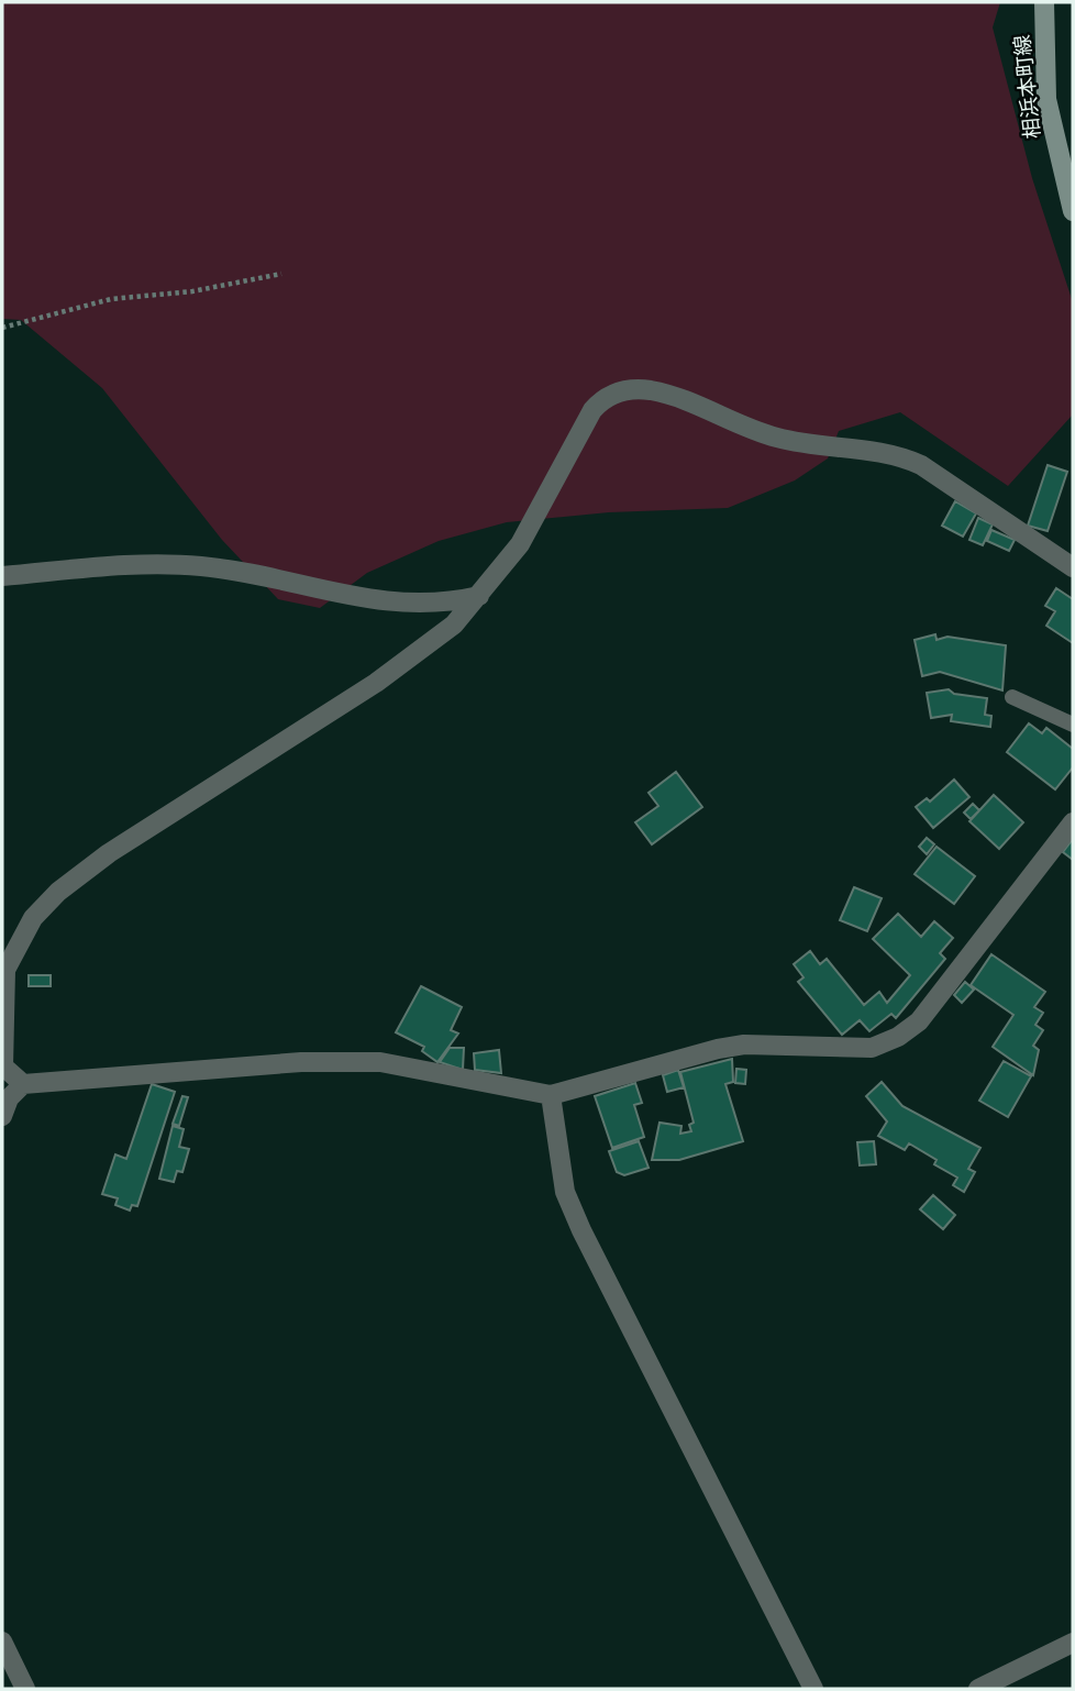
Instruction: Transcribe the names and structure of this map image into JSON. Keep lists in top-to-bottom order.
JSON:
{
  "streets": {
    "main road": ["相浜本町線"]
  }
}
